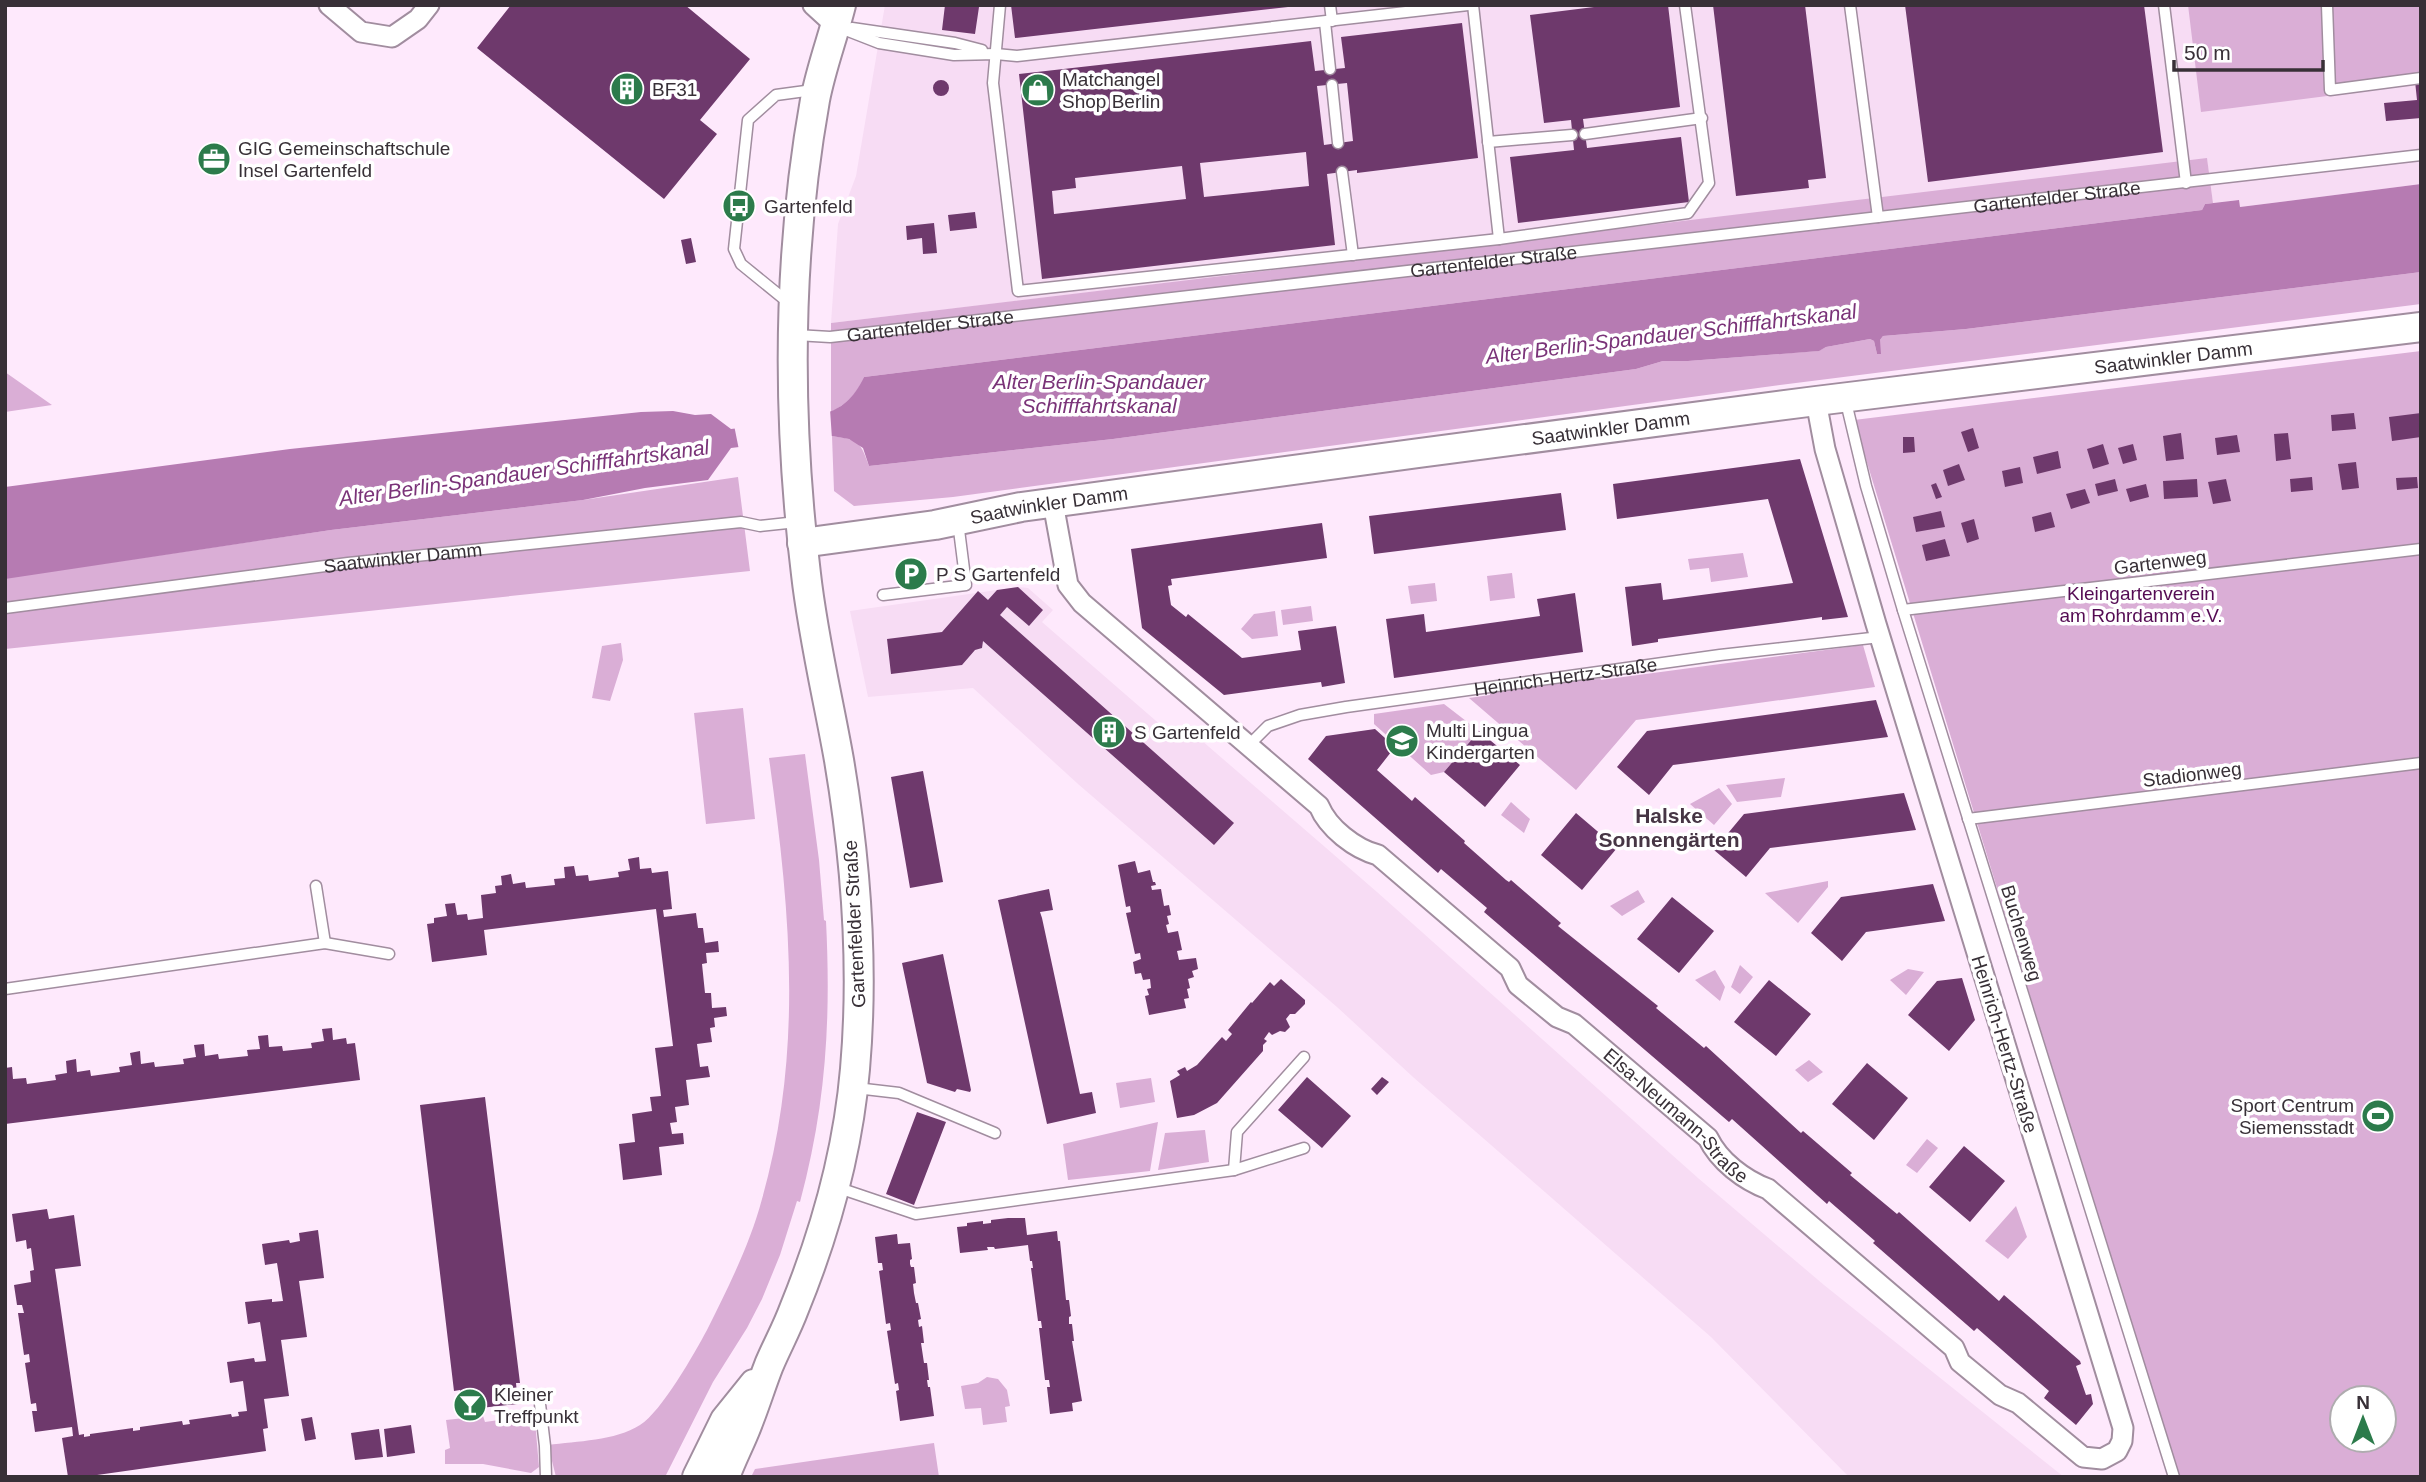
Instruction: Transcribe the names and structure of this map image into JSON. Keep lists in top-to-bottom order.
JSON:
{
  "streets": {
    "main road": ["Gartenfelder Straße", "Saatwinkler Damm"],
    "street": ["Heinrich-Hertz-Straße", "Elsa-Neumann-Straße"],
    "lane": ["Gartenweg", "Stadionweg", "Buchenweg"]
  },
  "crossings": [
    ["Gartenfelder Straße", "Saatwinkler Damm"],
    ["Saatwinkler Damm", "Heinrich-Hertz-Straße"],
    ["Saatwinkler Damm", "Buchenweg"],
    ["Saatwinkler Damm", "Elsa-Neumann-Straße"],
    ["Gartenweg", "Buchenweg"],
    ["Heinrich-Hertz-Straße", "Elsa-Neumann-Straße"],
    ["Stadionweg", "Buchenweg"]
  ],
  "districts": ["Halske Sonnengärten"],
  "water": ["Alter Berlin-Spandauer Schifffahrtskanal"],
  "parks": ["Kleingartenverein am Rohrdamm e.V."],
  "places": {
    "building": ["BF31", "S Gartenfeld"],
    "shop": ["Matchangel Shop Berlin"],
    "office": ["GIG Gemeinschaftschule Insel Gartenfeld"],
    "bus stop": ["Gartenfeld"],
    "parking": ["P S Gartenfeld"],
    "school or university": ["Multi Lingua Kindergarten"],
    "sports": ["Sport Centrum Siemensstadt"],
    "bar": ["Kleiner Treffpunkt"]
  },
  "scale_bar": "50 m",
  "north": "top"
}
